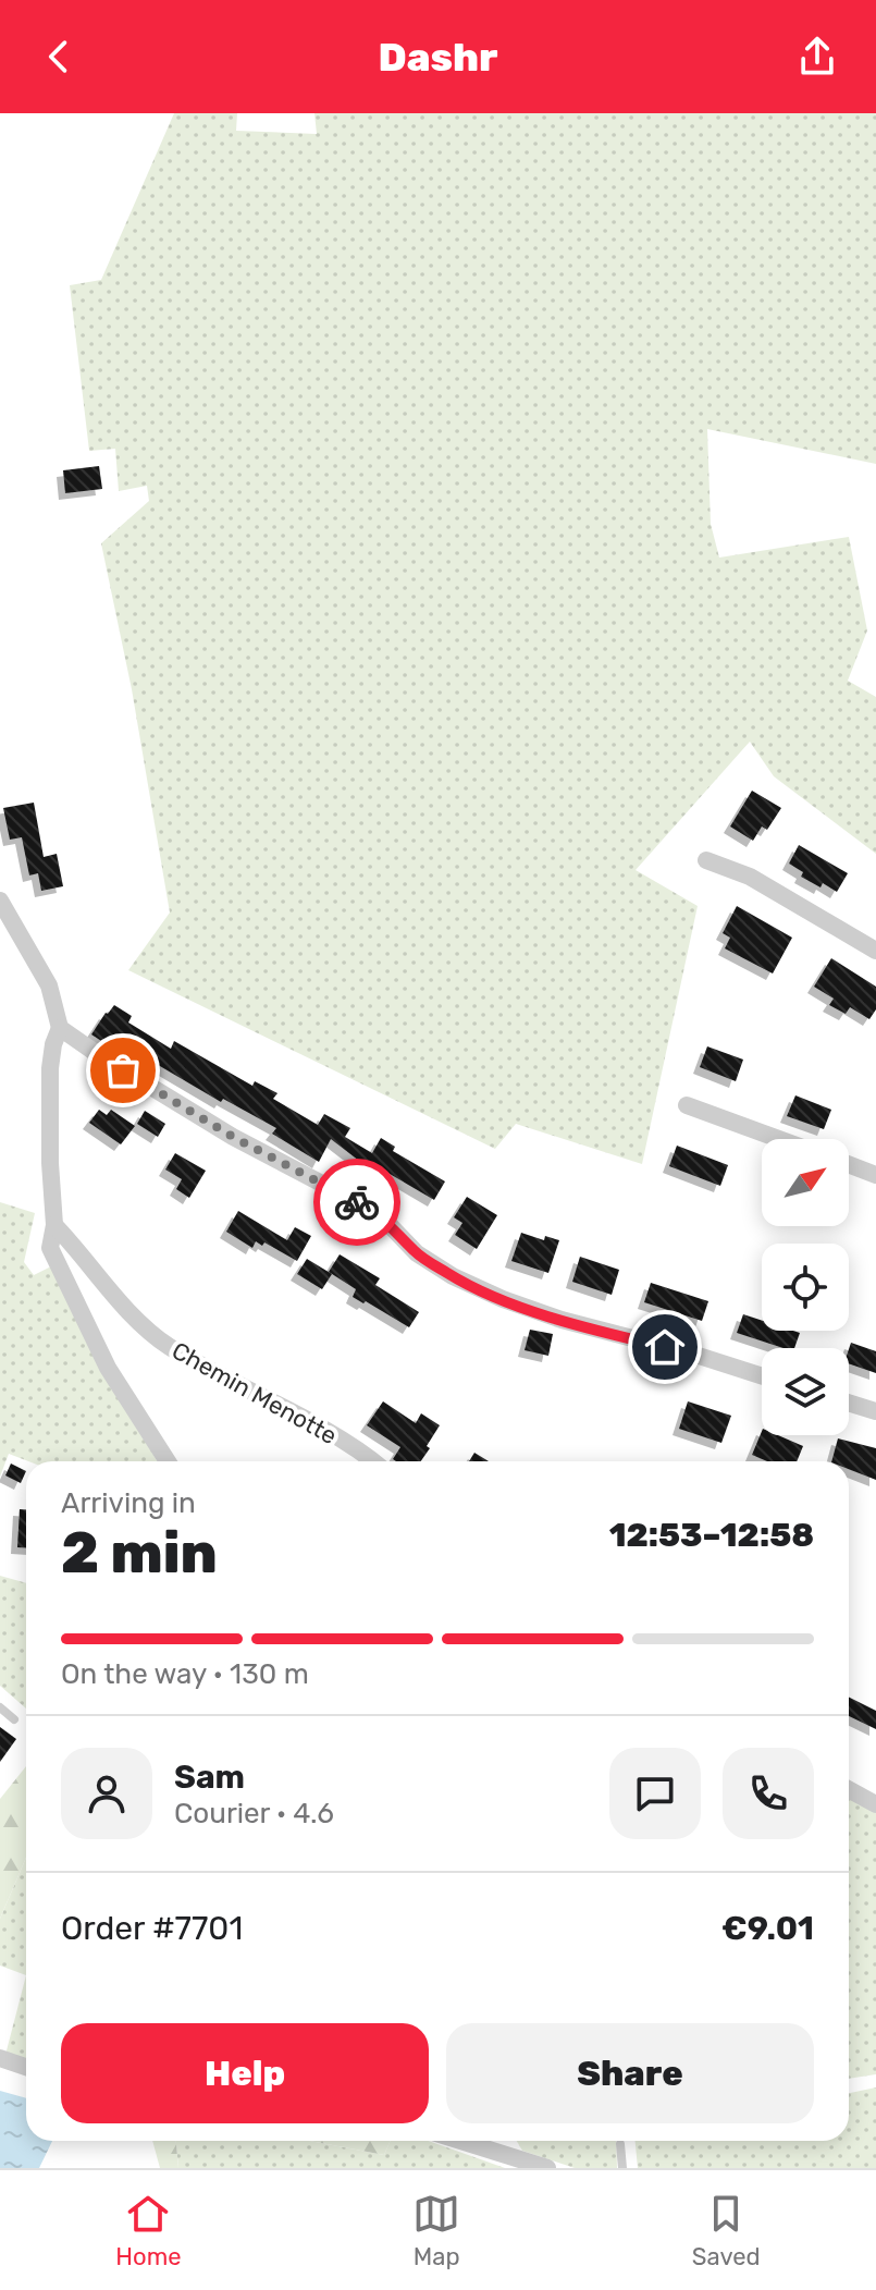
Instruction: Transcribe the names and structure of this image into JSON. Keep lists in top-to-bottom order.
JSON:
{
  "streets": {
    "street": ["Chemin Menotte"]
  },
  "north": "top right",
  "page": {
    "header": "Dashr",
    "heading": ["2 min", "Arriving in", "12:53–12:58"],
    "panel": [
      "Sam",
      "Courier · 4.6",
      "Order #7701",
      "€9.01"
    ],
    "bar": "On the way · 130 m",
    "buttons": ["Help", "Share"],
    "tabs": ["Home", "Map", "Saved"]
  }
}
